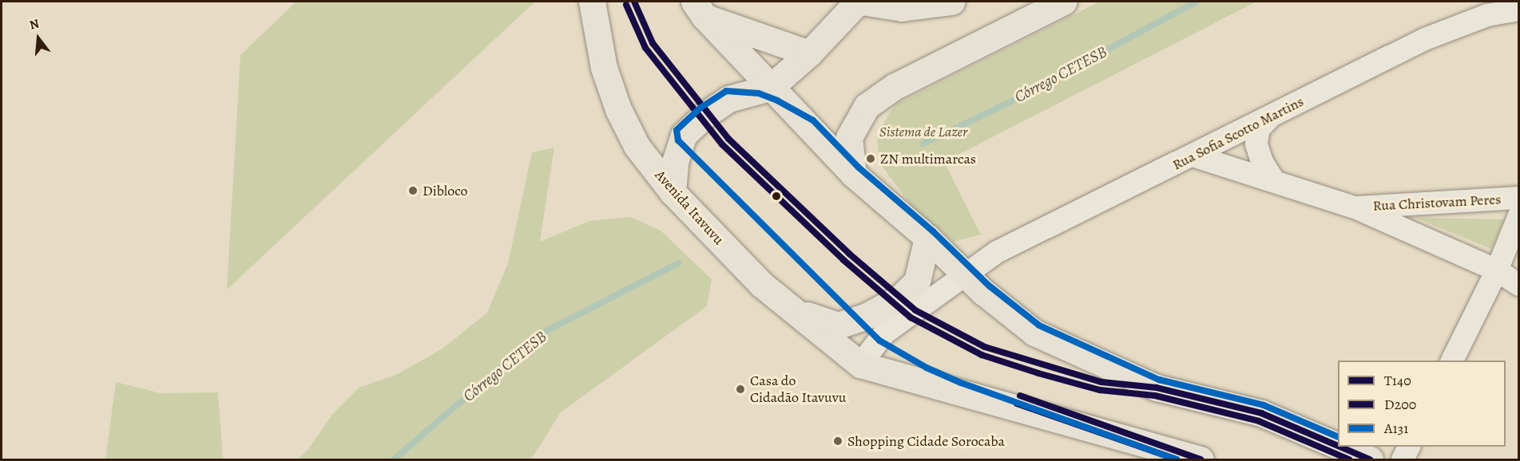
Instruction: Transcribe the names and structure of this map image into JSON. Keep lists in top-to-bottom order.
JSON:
{
  "streets": {
    "main road": ["Avenida Itavuvu"],
    "street": ["Rua Sofia Scotto Martins", "Rua Christovam Peres"]
  },
  "water": ["Córrego CETESB"],
  "parks": ["Sistema de Lazer"],
  "places": [
    "ZN multimarcas",
    "Dibloco",
    "Casa do Cidadão Itavuvu",
    "Shopping Cidade Sorocaba"
  ],
  "lines": ["transit line T140", "transit line D200", "transit line A131"],
  "legend": ["T140", "D200", "A131"],
  "north": "top"
}
